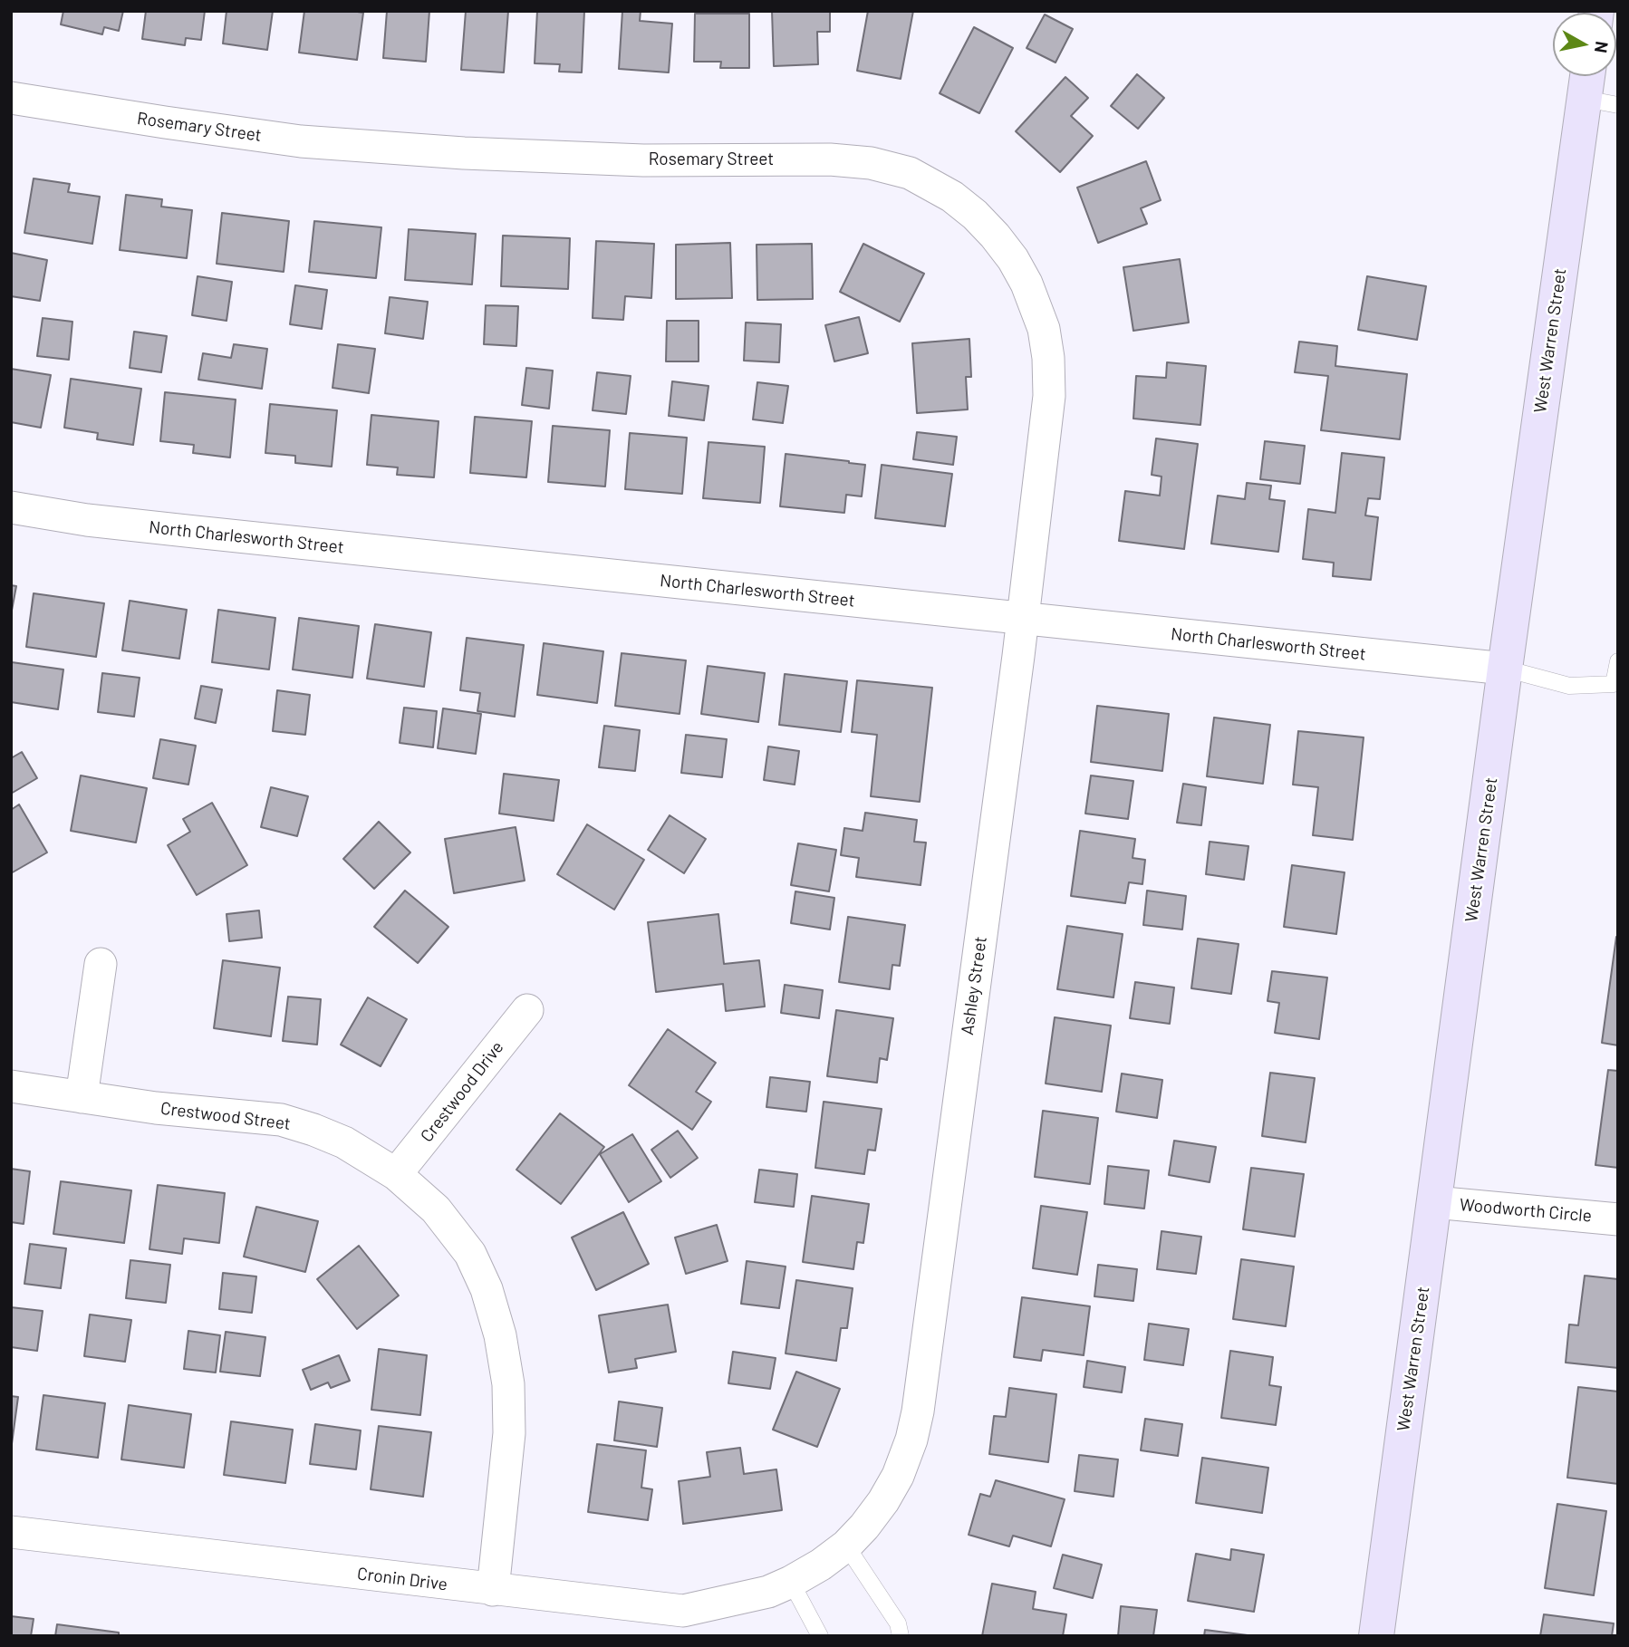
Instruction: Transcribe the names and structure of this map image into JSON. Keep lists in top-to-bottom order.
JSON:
{
  "streets": {
    "main road": ["West Warren Street"],
    "street": [
      "Rosemary Street",
      "North Charlesworth Street",
      "Ashley Street",
      "Crestwood Drive",
      "Crestwood Street",
      "Woodworth Circle",
      "Cronin Drive"
    ]
  },
  "crossings": [
    ["Rosemary Street", "North Charlesworth Street"],
    ["Rosemary Street", "Ashley Street"],
    ["West Warren Street", "North Charlesworth Street"],
    ["West Warren Street", "Woodworth Circle"],
    ["North Charlesworth Street", "Ashley Street"],
    ["Ashley Street", "Cronin Drive"],
    ["Crestwood Drive", "Crestwood Street"],
    ["Crestwood Street", "Cronin Drive"]
  ],
  "north": "right"
}
